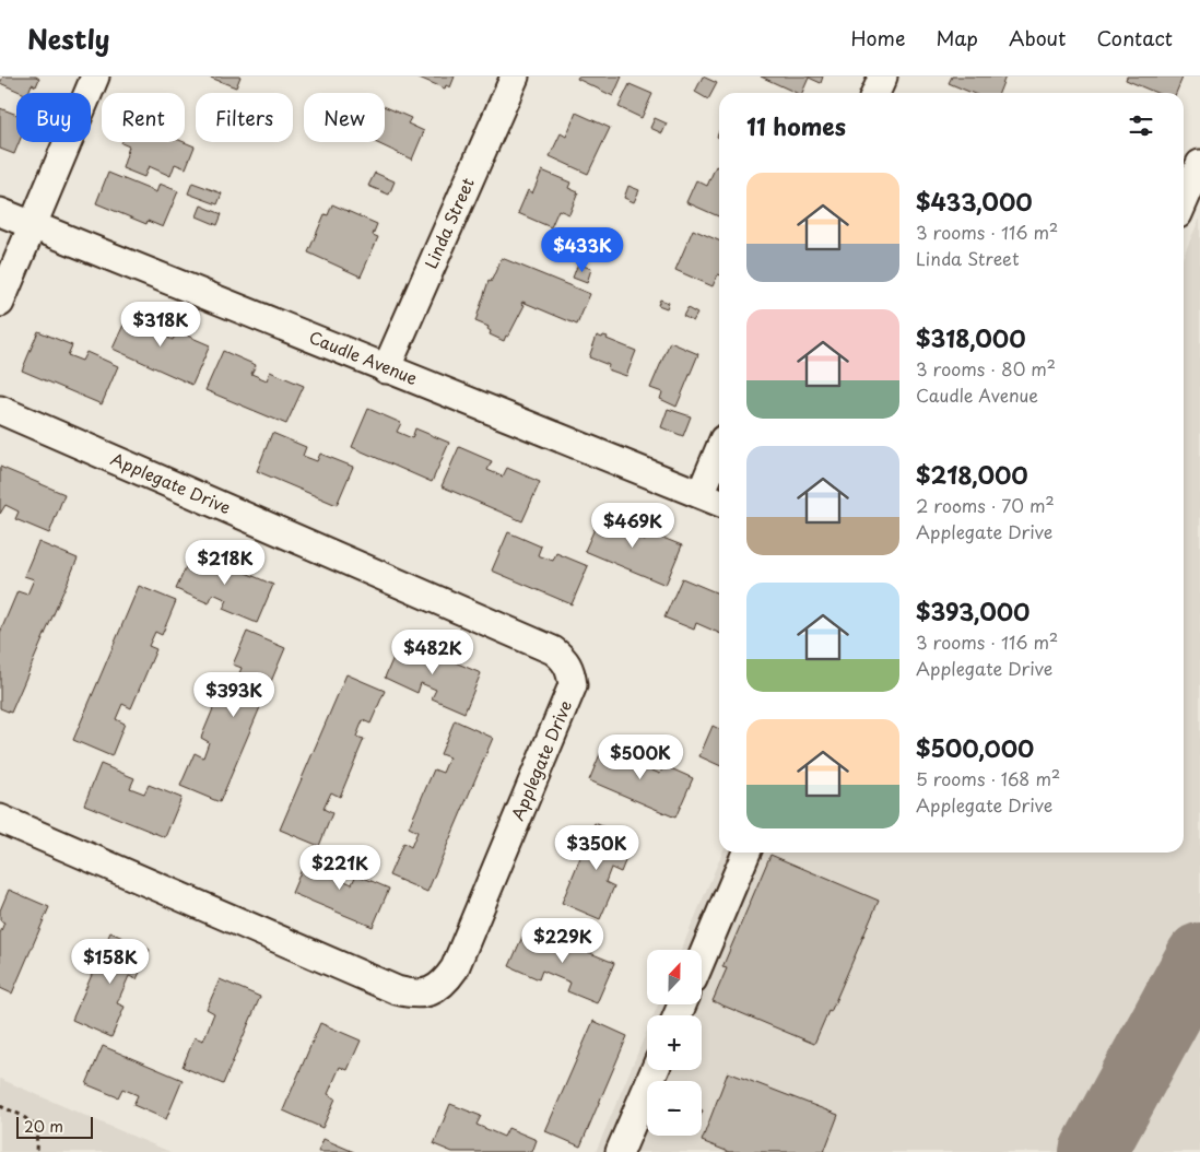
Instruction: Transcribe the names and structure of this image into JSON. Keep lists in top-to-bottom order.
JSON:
{
  "streets": {
    "street": ["Linda Street", "Caudle Avenue", "Applegate Drive"]
  },
  "crossings": [
    ["Linda Street", "Caudle Avenue"]
  ],
  "scale_bar": "20 m",
  "north": "top",
  "page": {
    "header": "Nestly",
    "nav": [
      "Home",
      "Map",
      "About",
      "Contact"
    ],
    "chip": [
      "Buy",
      "Rent",
      "Filters",
      "New"
    ],
    "heading": "11 homes",
    "list": [
      {
        "name": "$433,000",
        "note": "3 rooms · 116 m² · Linda Street"
      },
      {
        "name": "$318,000",
        "note": "3 rooms · 80 m² · Caudle Avenue"
      },
      {
        "name": "$218,000",
        "note": "2 rooms · 70 m² · Applegate Drive"
      },
      {
        "name": "$393,000",
        "note": "3 rooms · 116 m² · Applegate Drive"
      },
      {
        "name": "$500,000",
        "note": "5 rooms · 168 m² · Applegate Drive"
      }
    ],
    "price": [
      "$433K",
      "$318K",
      "$469K",
      "$218K",
      "$482K",
      "$393K",
      "$500K",
      "$350K",
      "$221K",
      "$229K",
      "$158K"
    ],
    "map_buttons": ["+", "−"],
    "scale": "20 m"
  }
}
